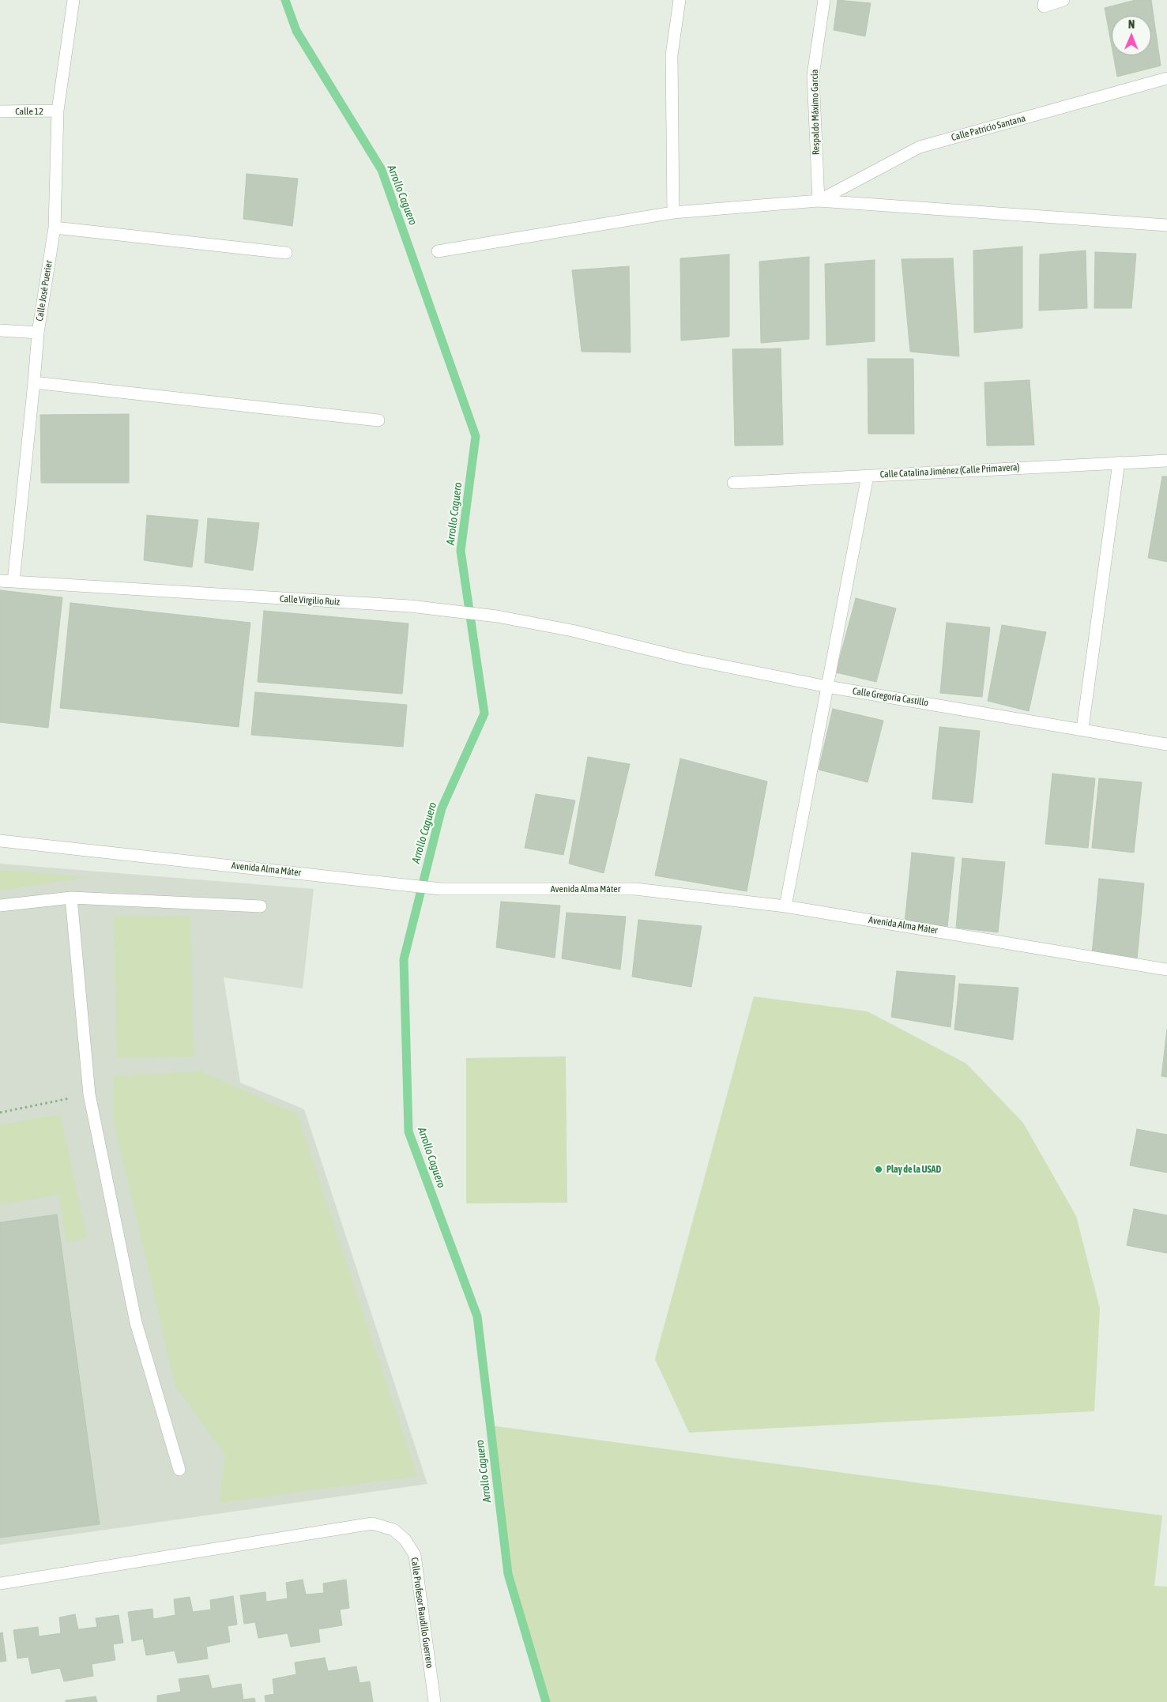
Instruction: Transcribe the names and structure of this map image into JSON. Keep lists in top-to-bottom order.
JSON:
{
  "streets": {
    "street": [
      "Calle 12",
      "Respaldo Máximo García",
      "Calle Patricio Santana",
      "Calle José Puerier",
      "Calle Catalina Jiménez (Calle Primavera)",
      "Calle Virgilio Ruiz",
      "Calle Gregoria Castillo",
      "Avenida Alma Máter",
      "Calle Profesor Baudillo Guerrero"
    ]
  },
  "crossings": [
    ["Calle 12", "Calle José Puerier"],
    ["Respaldo Máximo García", "Calle Patricio Santana"],
    ["Calle José Puerier", "Calle Virgilio Ruiz"],
    ["Calle Virgilio Ruiz", "Calle Gregoria Castillo"]
  ],
  "water": ["Arrollo Caguero"],
  "places": ["Play de la USAD"],
  "north": "top"
}
